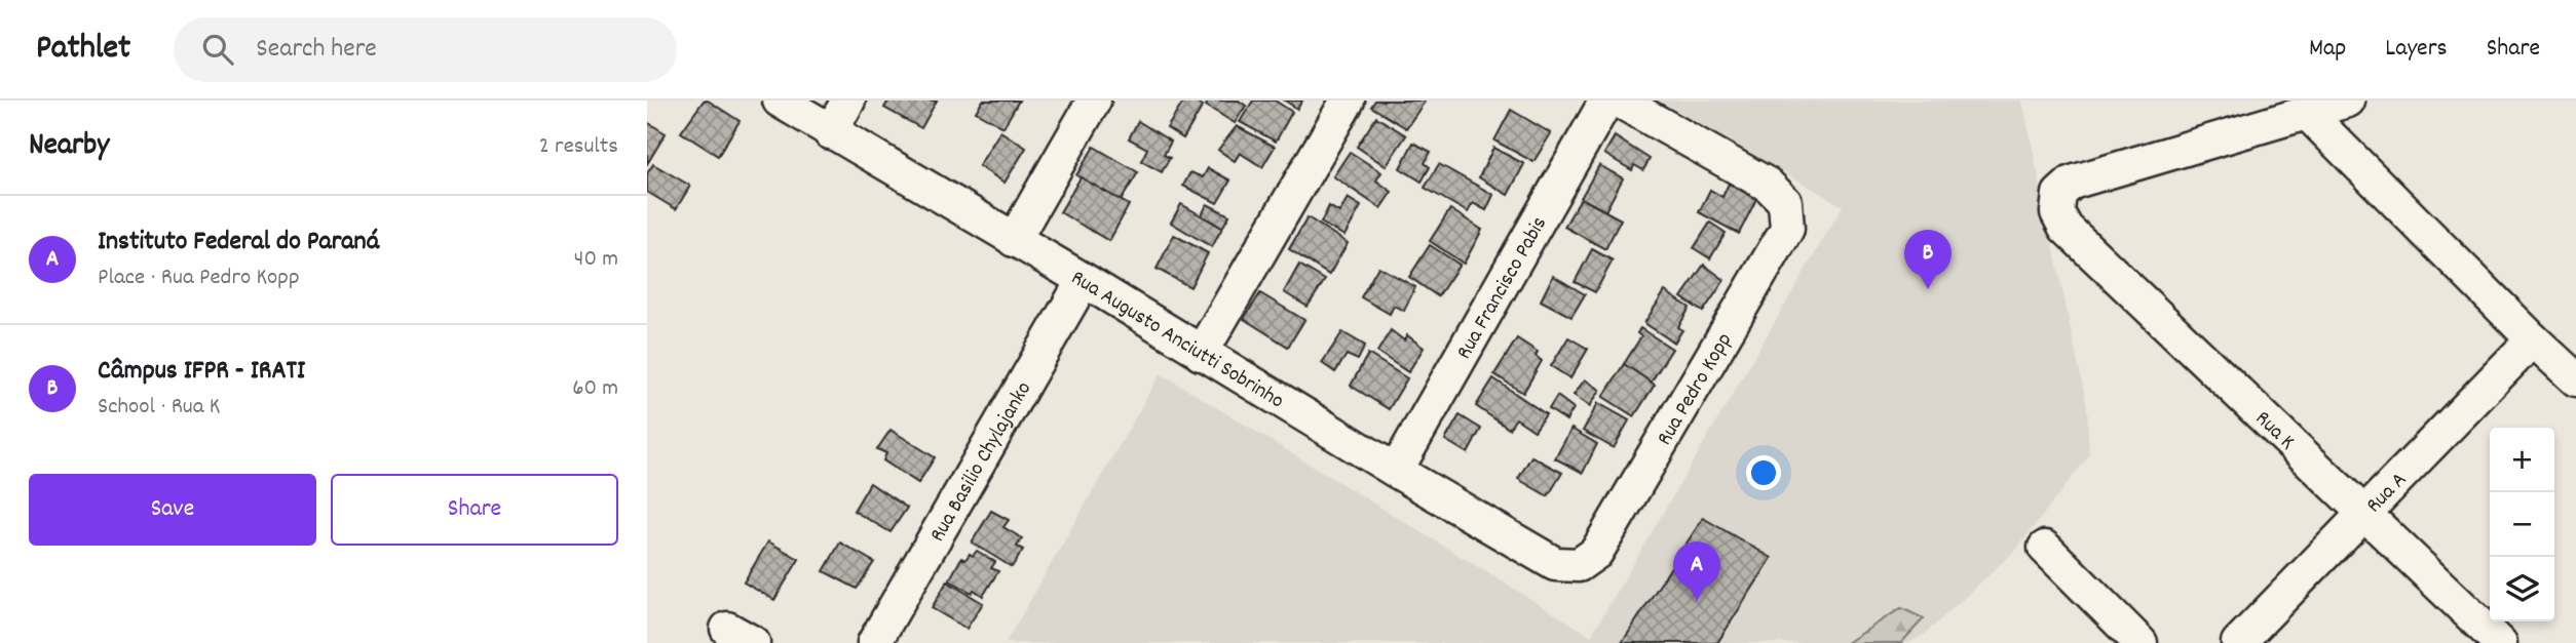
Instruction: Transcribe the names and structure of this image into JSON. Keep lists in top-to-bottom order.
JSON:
{
  "streets": {
    "street": [
      "Rua Francisco Pabis",
      "Rua Augusto Anciutti Sobrinho",
      "Rua Pedro Kopp",
      "Rua K",
      "Rua Basilio Chylajanko",
      "Rua A"
    ]
  },
  "crossings": [
    ["Rua Francisco Pabis", "Rua Augusto Anciutti Sobrinho"],
    ["Rua Augusto Anciutti Sobrinho", "Rua Pedro Kopp"],
    ["Rua Augusto Anciutti Sobrinho", "Rua Basilio Chylajanko"],
    ["Rua K", "Rua A"]
  ],
  "page": {
    "header": "Pathlet",
    "search": "Search here",
    "nav": ["Map", "Layers", "Share"],
    "heading": ["Nearby", "2 results"],
    "list": [
      {
        "mark": "A",
        "name": "Instituto Federal do Paraná",
        "note": "Place · Rua Pedro Kopp",
        "value": "40 m"
      },
      {
        "mark": "B",
        "name": "Câmpus IFPR - IRATI",
        "note": "School · Rua K",
        "value": "60 m"
      }
    ],
    "pins": ["B", "A"],
    "map_buttons": ["+", "−"],
    "buttons": ["Save", "Share"]
  }
}
